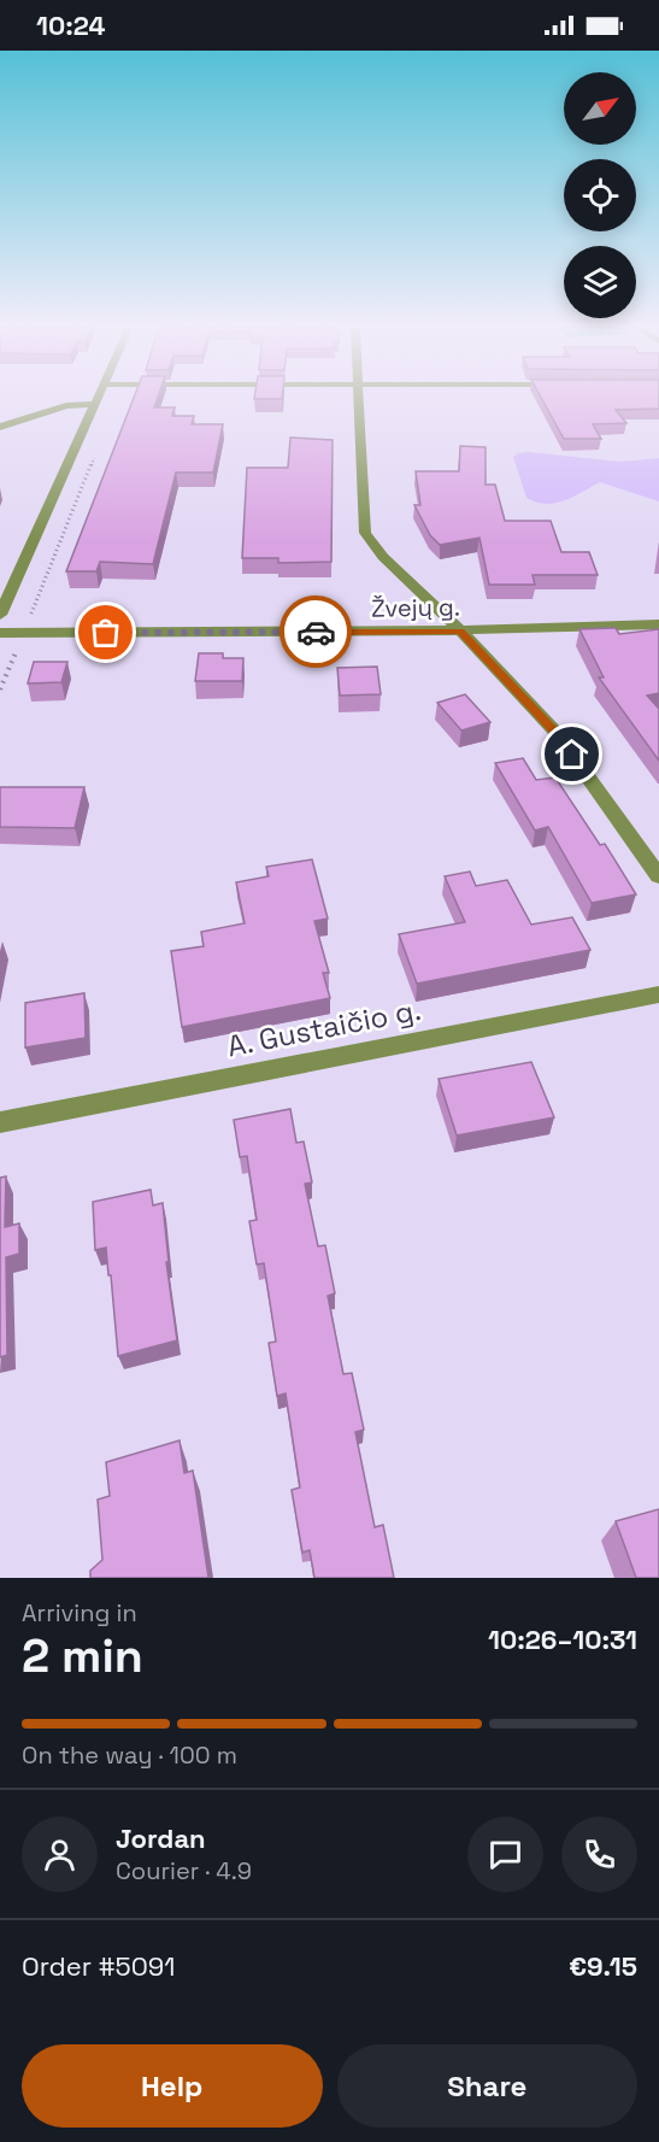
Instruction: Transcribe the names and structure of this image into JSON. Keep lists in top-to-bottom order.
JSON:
{
  "streets": {
    "street": ["Žvejų g.", "A. Gustaičio g."]
  },
  "north": "top right",
  "page": {
    "status": "10:24",
    "heading": ["2 min", "Arriving in", "10:26–10:31"],
    "panel": [
      "Jordan",
      "Courier · 4.9",
      "Order #5091",
      "€9.15"
    ],
    "bar": "On the way · 100 m",
    "buttons": ["Help", "Share"]
  }
}
